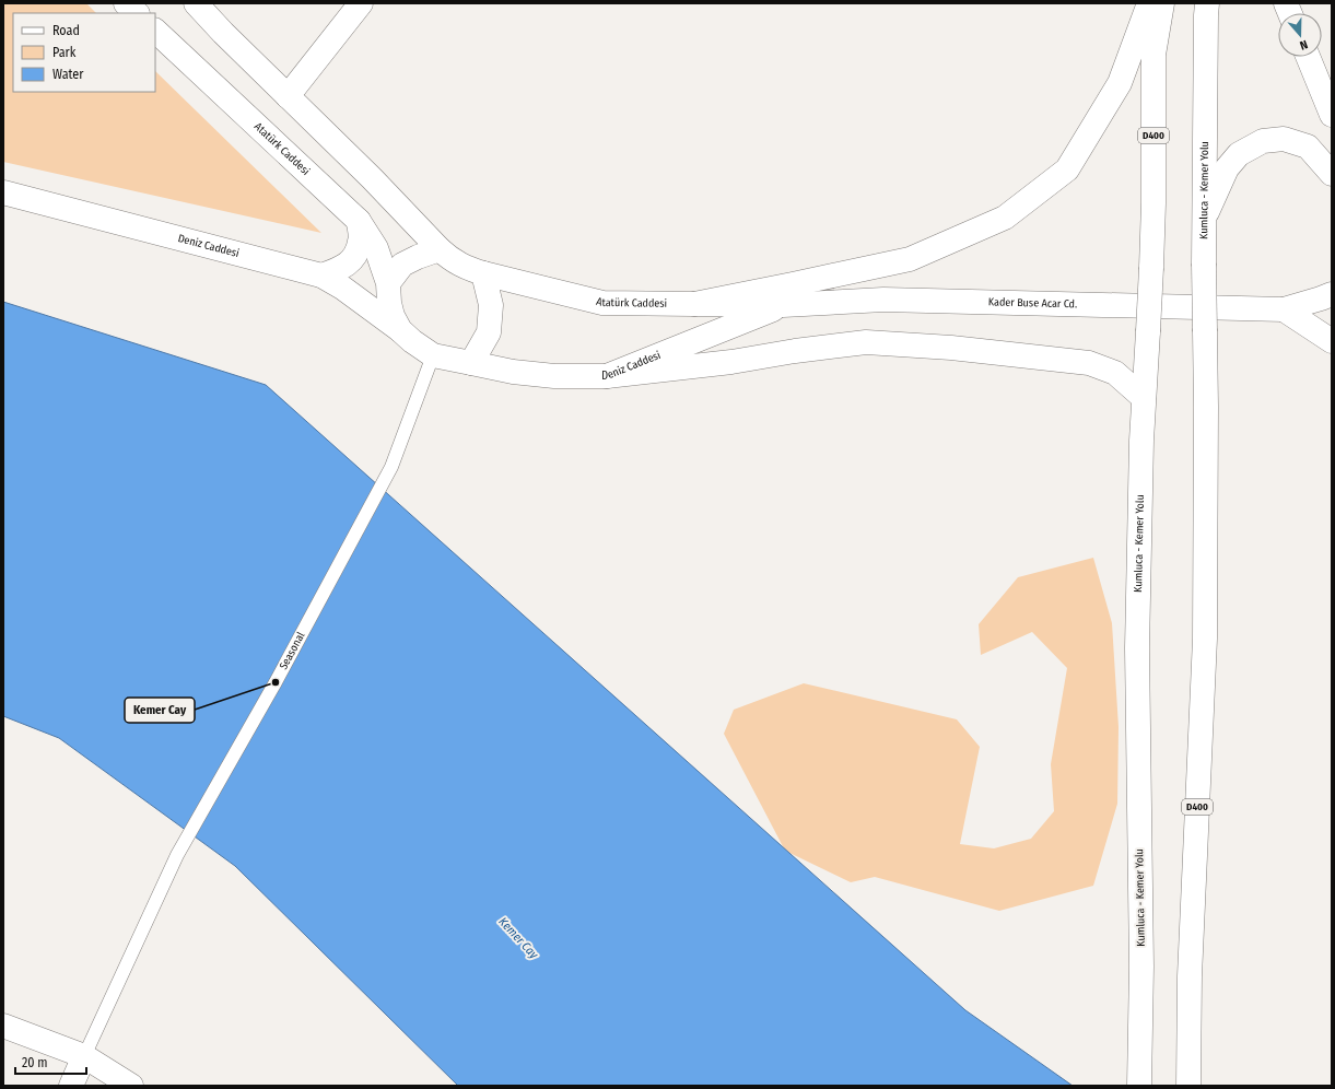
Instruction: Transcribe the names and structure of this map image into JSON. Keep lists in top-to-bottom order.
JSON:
{
  "streets": {
    "main road": [
      "D400",
      "Atatürk Caddesi",
      "Kumluca - Kemer Yolu",
      "Deniz Caddesi",
      "Kader Buse Acar Cd."
    ],
    "lane": ["Seasonal"]
  },
  "crossings": [
    ["Atatürk Caddesi", "Deniz Caddesi"],
    ["Atatürk Caddesi", "Kader Buse Acar Cd."],
    ["Atatürk Caddesi", "Seasonal"],
    ["Deniz Caddesi", "Kader Buse Acar Cd."],
    ["Deniz Caddesi", "Seasonal"]
  ],
  "water": ["Kemer Cay"],
  "places": ["Kemer Cay"],
  "legend": ["Road", "Park", "Water"],
  "scale_bar": "20 m",
  "north": "bottom"
}
